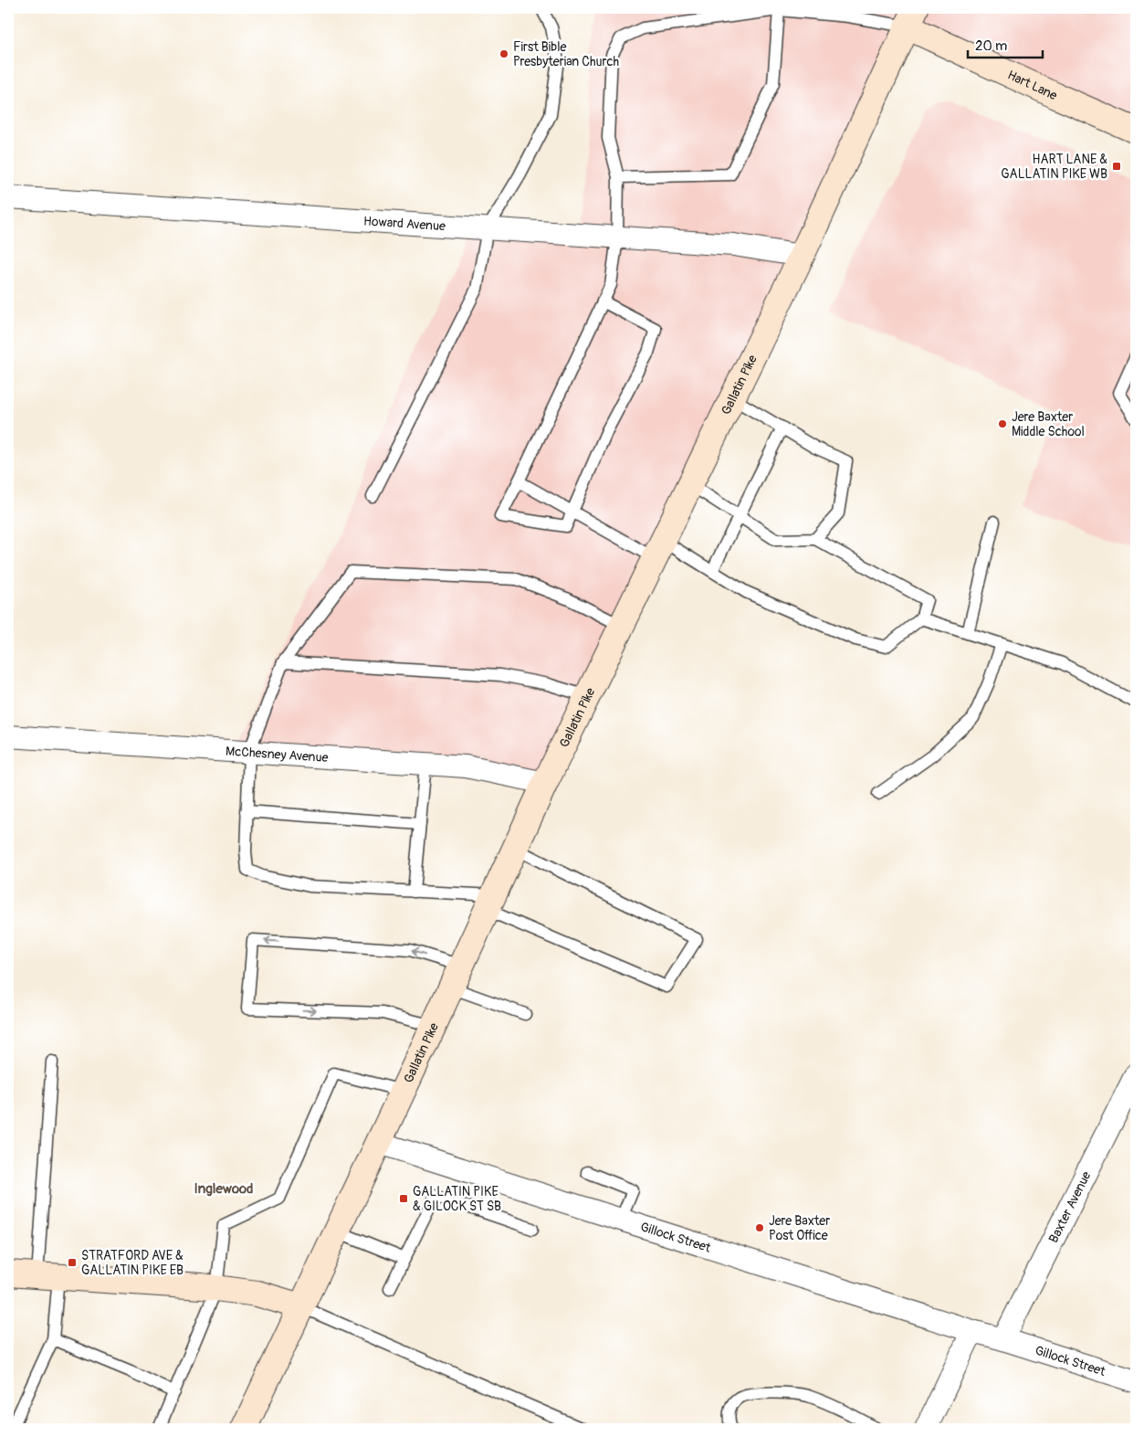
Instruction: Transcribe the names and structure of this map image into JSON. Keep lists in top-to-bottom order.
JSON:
{
  "streets": {
    "main road": ["Hart Lane", "Gallatin Pike"],
    "street": [
      "Howard Avenue",
      "McChesney Avenue",
      "Baxter Avenue",
      "Gillock Street"
    ]
  },
  "crossings": [
    ["Hart Lane", "Gallatin Pike"],
    ["Howard Avenue", "Gallatin Pike"],
    ["Gallatin Pike", "McChesney Avenue"],
    ["Gallatin Pike", "Gillock Street"],
    ["Baxter Avenue", "Gillock Street"]
  ],
  "districts": ["Inglewood"],
  "places": {
    "other": ["First Bible Presbyterian Church", "Jere Baxter Middle School", "Jere Baxter Post Office"],
    "transit": ["HART LANE & GALLATIN PIKE WB", "GALLATIN PIKE & GILOCK ST SB", "STRATFORD AVE & GALLATIN PIKE EB"]
  },
  "scale_bar": "20 m"
}
